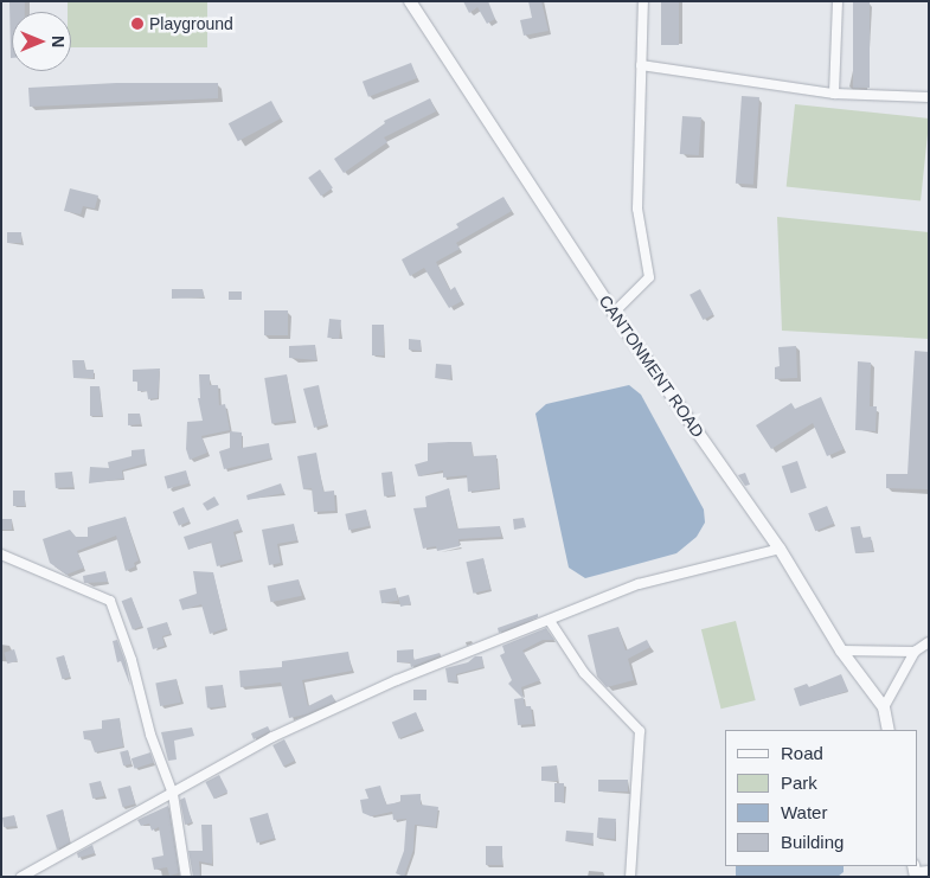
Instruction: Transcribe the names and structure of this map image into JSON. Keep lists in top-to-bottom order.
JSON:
{
  "streets": {
    "street": ["CANTONMENT ROAD"]
  },
  "places": ["Playground"],
  "legend": [
    "Road",
    "Park",
    "Water",
    "Building"
  ],
  "north": "right"
}
